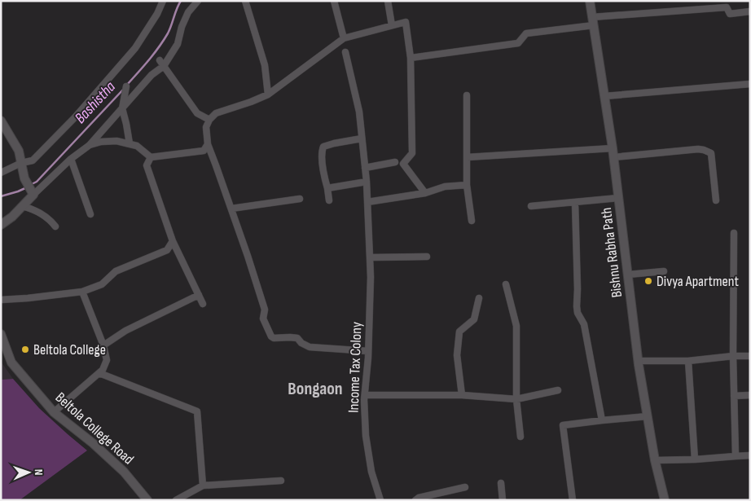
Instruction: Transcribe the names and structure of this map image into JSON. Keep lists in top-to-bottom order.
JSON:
{
  "streets": {
    "street": ["Bishnu Rabha Path", "Income Tax Colony", "Beltola College Road"]
  },
  "districts": ["Bongaon"],
  "water": ["Bashistha"],
  "places": ["Divya Apartment", "Beltola College"],
  "north": "right"
}
